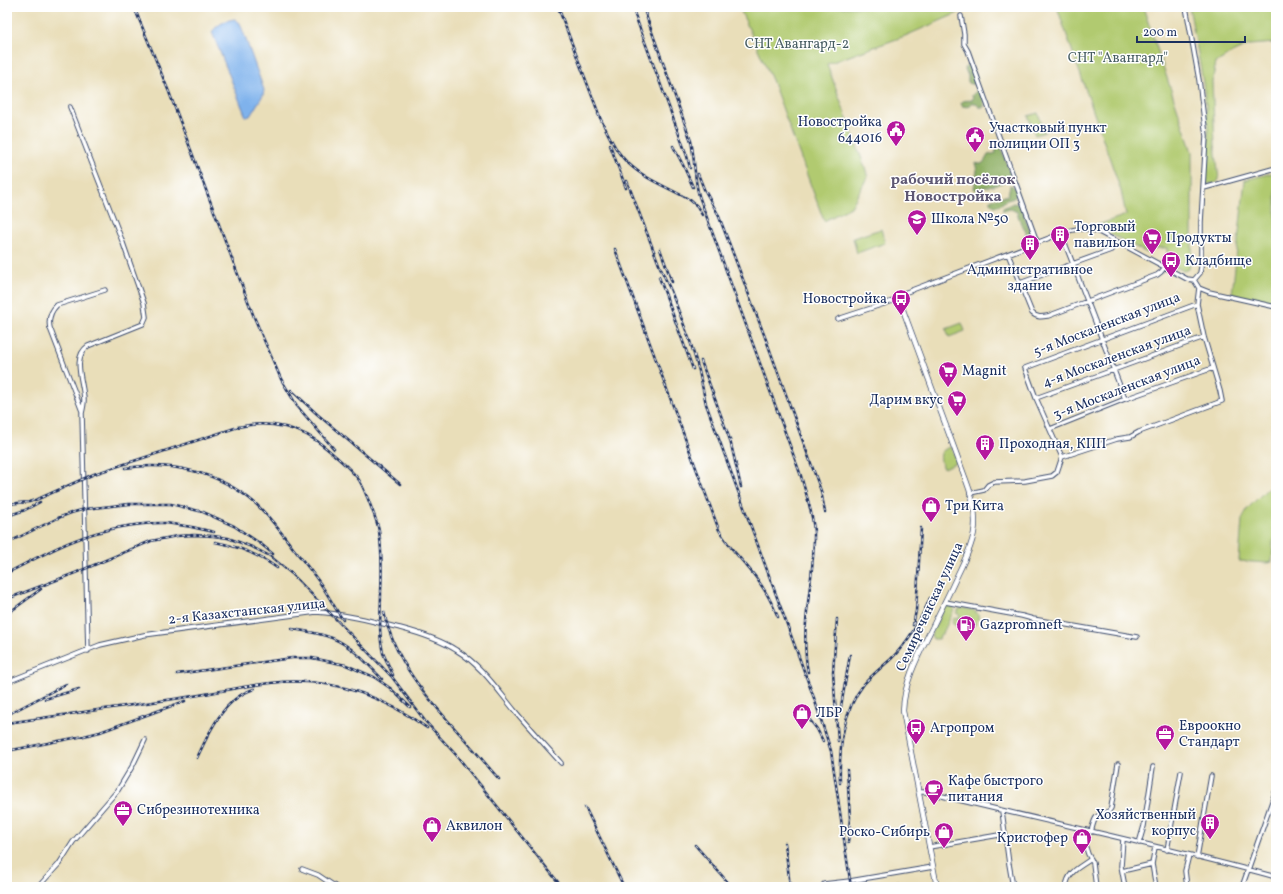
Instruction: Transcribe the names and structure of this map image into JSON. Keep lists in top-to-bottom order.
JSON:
{
  "streets": {
    "main road": ["Семиреченская улица"],
    "street": [
      "5-я Москаленская улица",
      "4-я Москаленская улица",
      "3-я Москаленская улица",
      "2-я Казахстанская улица"
    ]
  },
  "crossings": [
    ["5-я Москаленская улица", "4-я Москаленская улица"]
  ],
  "districts": ["рабочий посёлок Новостройка"],
  "parks": ["СНТ Авангард-2", "СНТ \"Авангард\""],
  "places": {
    "public building": ["Новостройка 644016", "Участковый пункт полиции ОП 3"],
    "school or university": ["Школа №50"],
    "building": [
      "Торговый павильон",
      "Административное здание",
      "Проходная, КПП",
      "Хозяйственный корпус"
    ],
    "supermarket": ["Продукты", "Magnit", "Дарим вкус"],
    "bus stop": ["Кладбище", "Новостройка", "Агропром"],
    "shop": [
      "Три Кита",
      "ЛБР",
      "Аквилон",
      "Роско-Сибирь",
      "Кристофер"
    ],
    "fuel station": ["Gazpromneft"],
    "office": ["Евроокно Стандарт", "Сибрезинотехника"],
    "cafe": ["Кафе быстрого питания"]
  },
  "scale_bar": "200 m"
}
